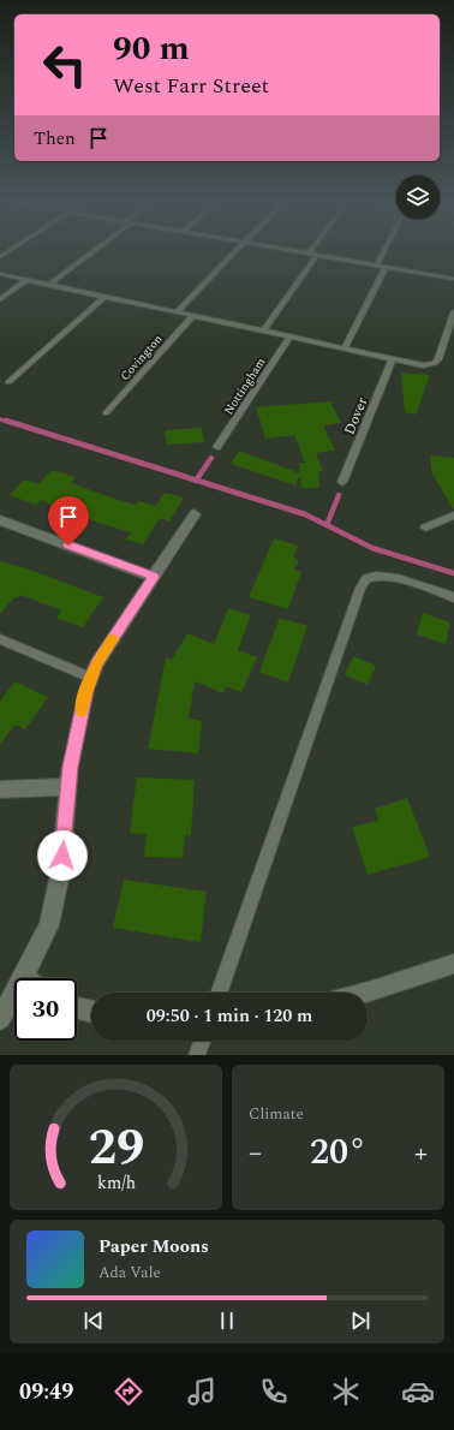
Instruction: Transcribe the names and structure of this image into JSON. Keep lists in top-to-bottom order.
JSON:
{
  "streets": {
    "lane": ["Covington", "Nottingham", "Dover"]
  },
  "page": {
    "turn": ["90 m", "West Farr Street"],
    "then": "Then",
    "limit": "30",
    "trip": "09:50 · 1 min · 120 m",
    "tile": "Climate",
    "heat": ["−", "20°", "+"],
    "song": ["Paper Moons", "Ada Vale"],
    "tabs": "09:49",
    "gauge": ["29", "km/h"]
  }
}
